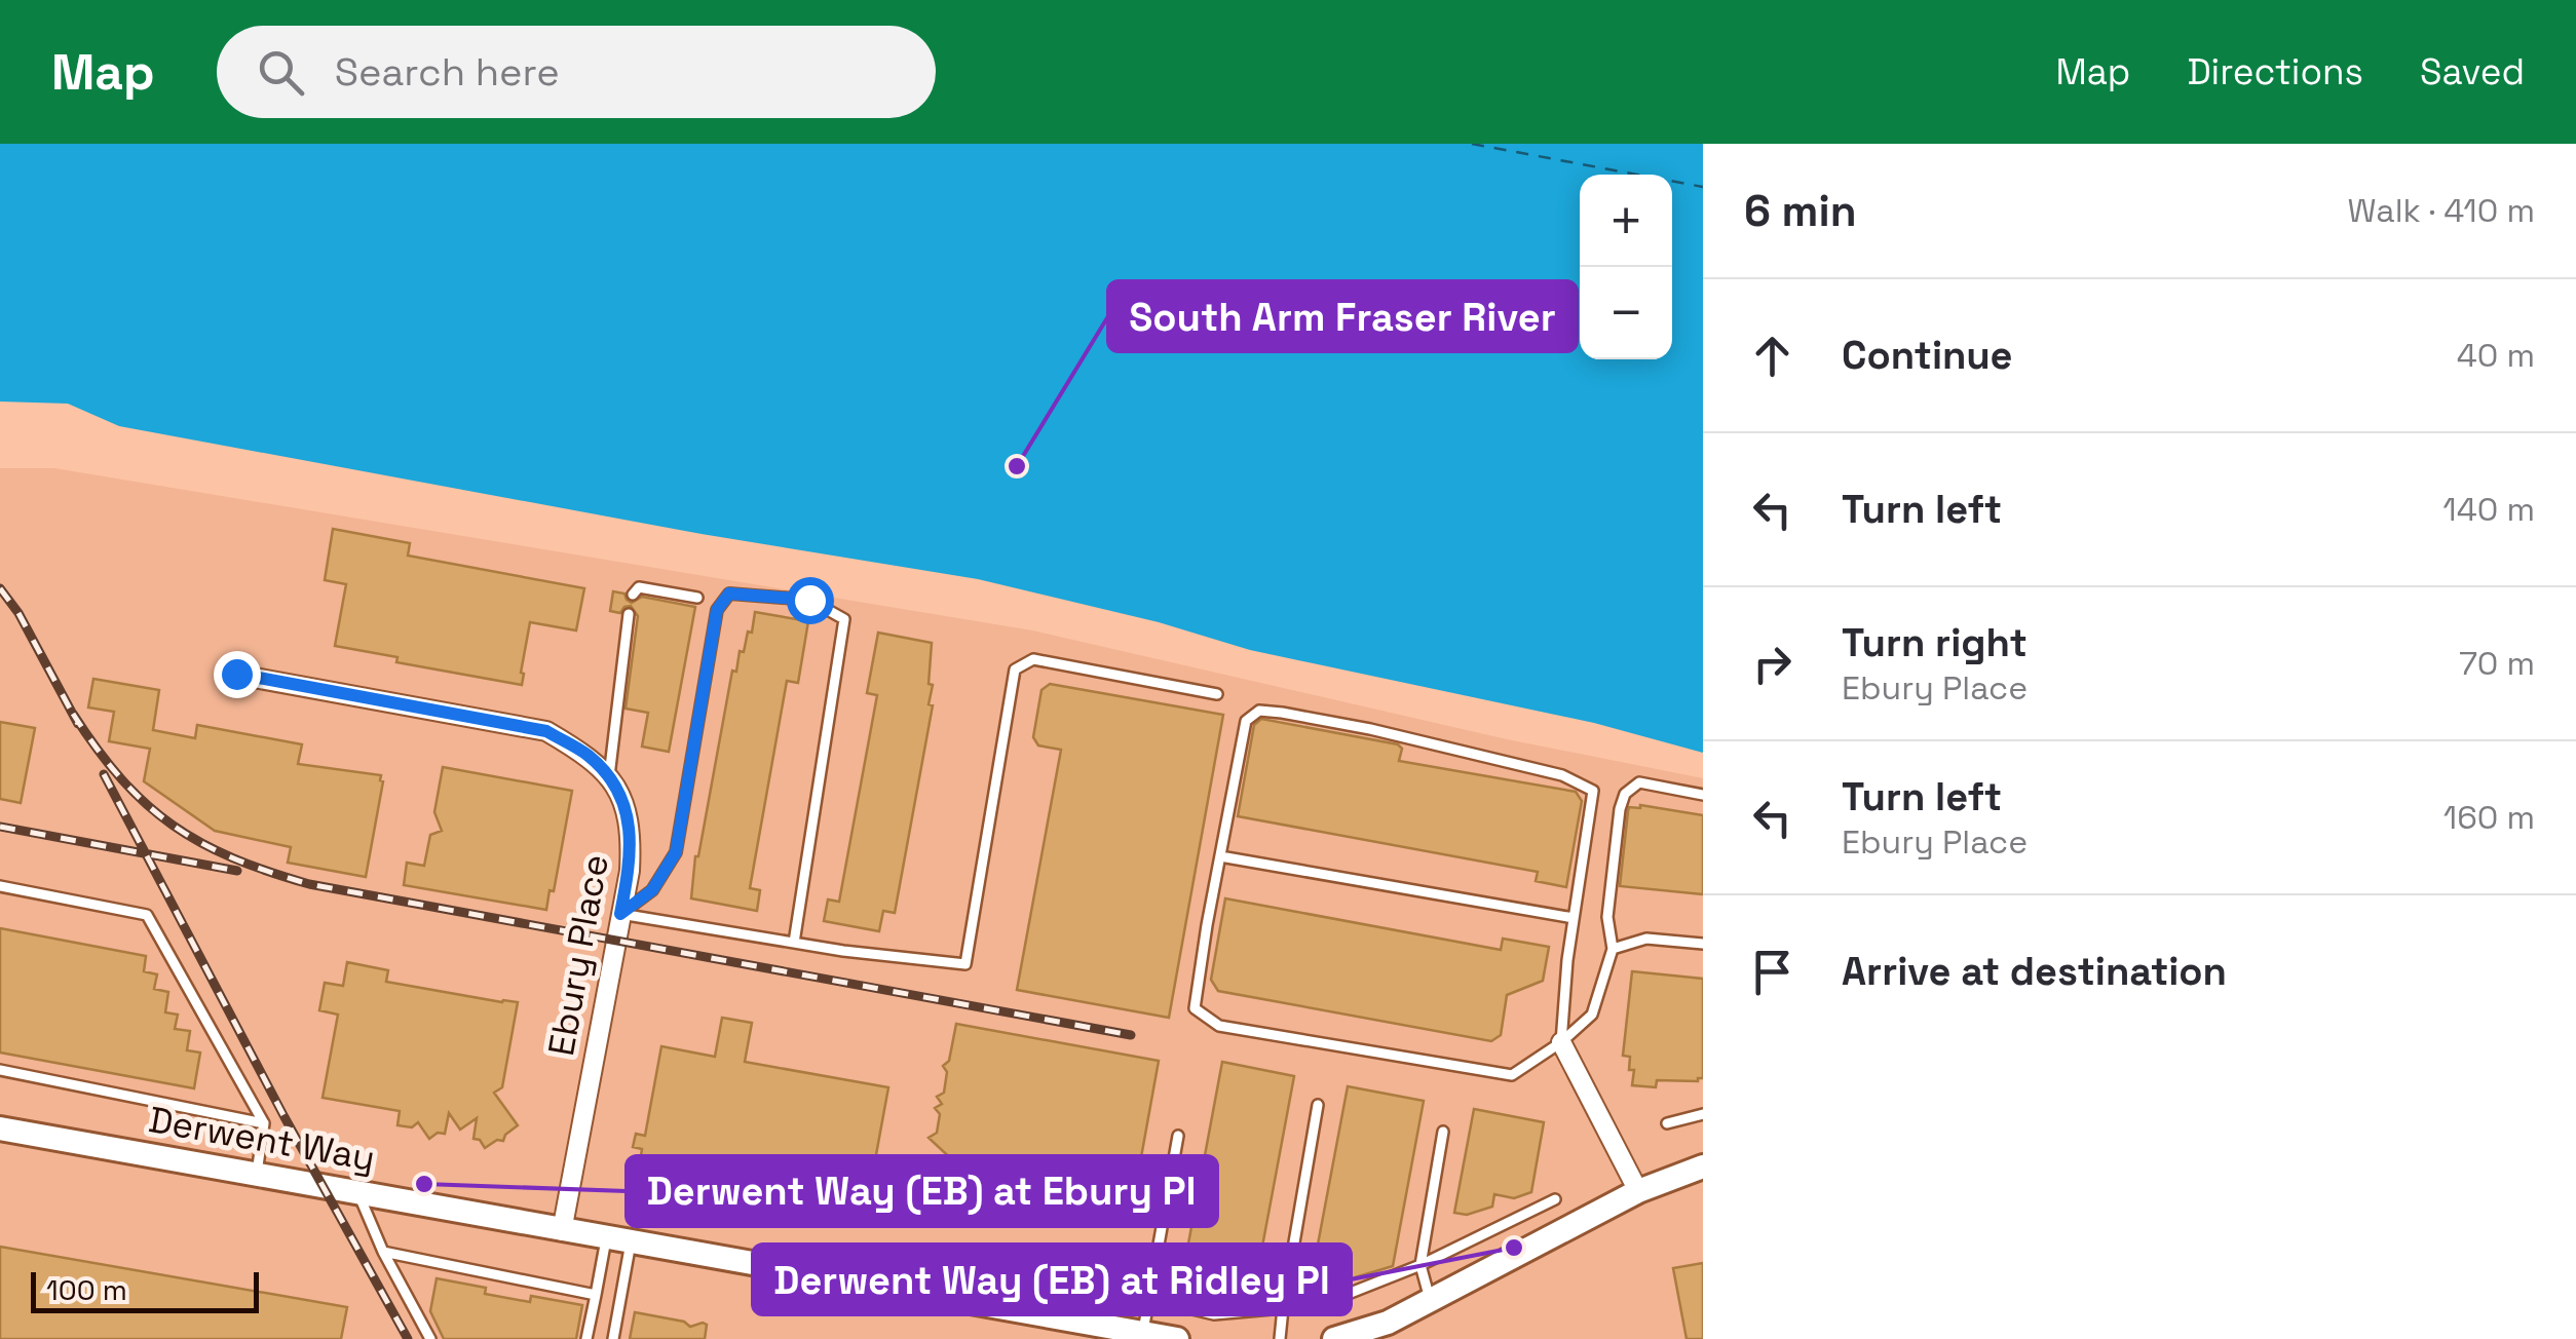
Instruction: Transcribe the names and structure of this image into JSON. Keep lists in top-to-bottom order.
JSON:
{
  "streets": {
    "street": ["Ebury Place", "Derwent Way"]
  },
  "crossings": [
    ["Ebury Place", "Derwent Way"]
  ],
  "places": ["South Arm Fraser River", "Derwent Way (EB) at Ebury Pl", "Derwent Way (EB) at Ridley Pl"],
  "scale_bar": "100 m",
  "page": {
    "header": "Map",
    "search": "Search here",
    "nav": ["Map", "Directions", "Saved"],
    "heading": ["6 min", "Walk · 410 m"],
    "map_buttons": ["+", "−"],
    "list": [
      ["Continue", "40 m"],
      ["Turn left", "140 m"],
      ["Turn right", "Ebury Place", "70 m"],
      ["Turn left", "Ebury Place", "160 m"],
      "Arrive at destination"
    ],
    "scale": "100 m"
  }
}
